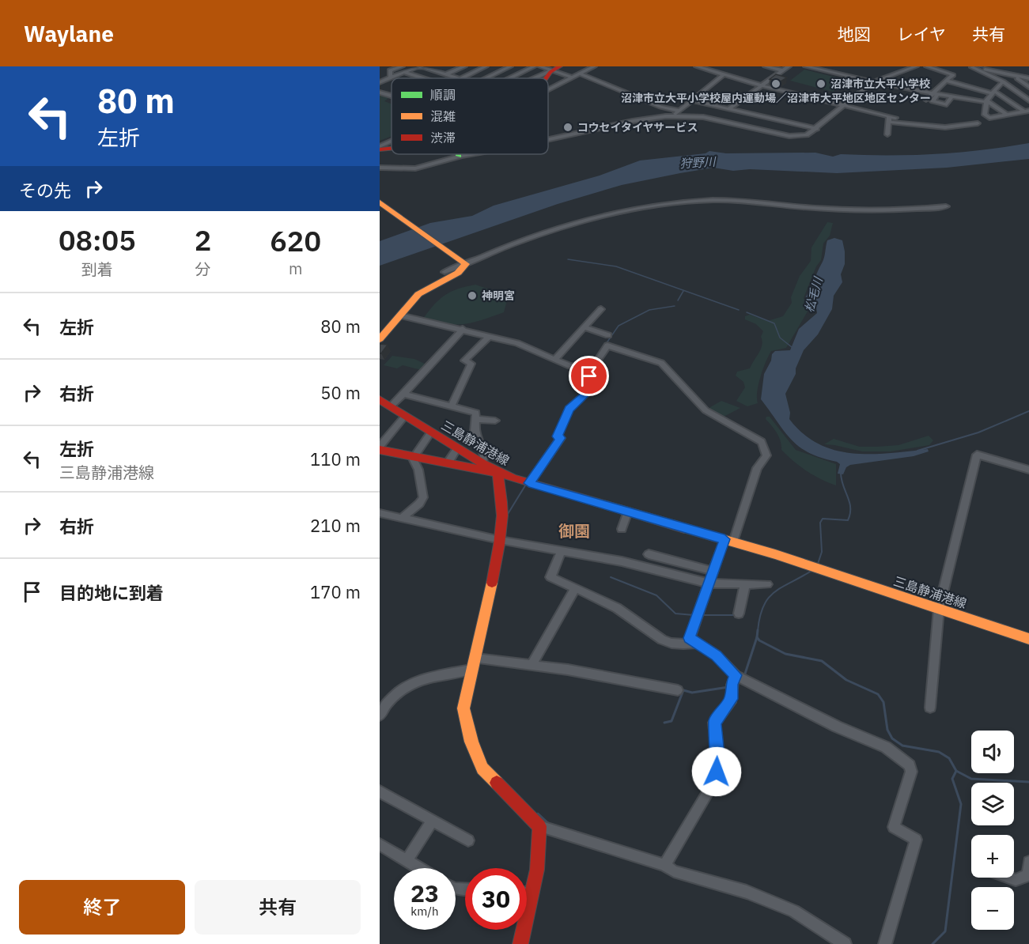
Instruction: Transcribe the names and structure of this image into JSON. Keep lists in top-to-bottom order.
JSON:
{
  "streets": {
    "main road": ["三島静浦港線"]
  },
  "districts": ["御園"],
  "water": ["狩野川", "松毛川"],
  "places": [
    "沼津市立大平小学校屋内運動場／沼津市大平地区地区センター",
    "沼津市立大平小学校",
    "コウセイタイヤサービス",
    "神明宮"
  ],
  "legend": ["順調", "混雑", "渋滞"],
  "page": {
    "header": "Waylane",
    "nav": ["地図", "レイヤ", "共有"],
    "turn": ["80 m", "左折"],
    "then": "その先",
    "eta": [
      "08:05",
      "到着",
      "2",
      "分",
      "620",
      "m"
    ],
    "list": [
      {
        "name": "左折",
        "value": "80 m"
      },
      {
        "name": "右折",
        "value": "50 m"
      },
      {
        "name": "左折",
        "note": "三島静浦港線",
        "value": "110 m"
      },
      {
        "name": "右折",
        "value": "210 m"
      },
      {
        "name": "目的地に到着",
        "value": "170 m"
      }
    ],
    "map_buttons": ["+", "−"],
    "speed": "23 km/h",
    "limit": "30",
    "buttons": ["終了", "共有"]
  }
}
